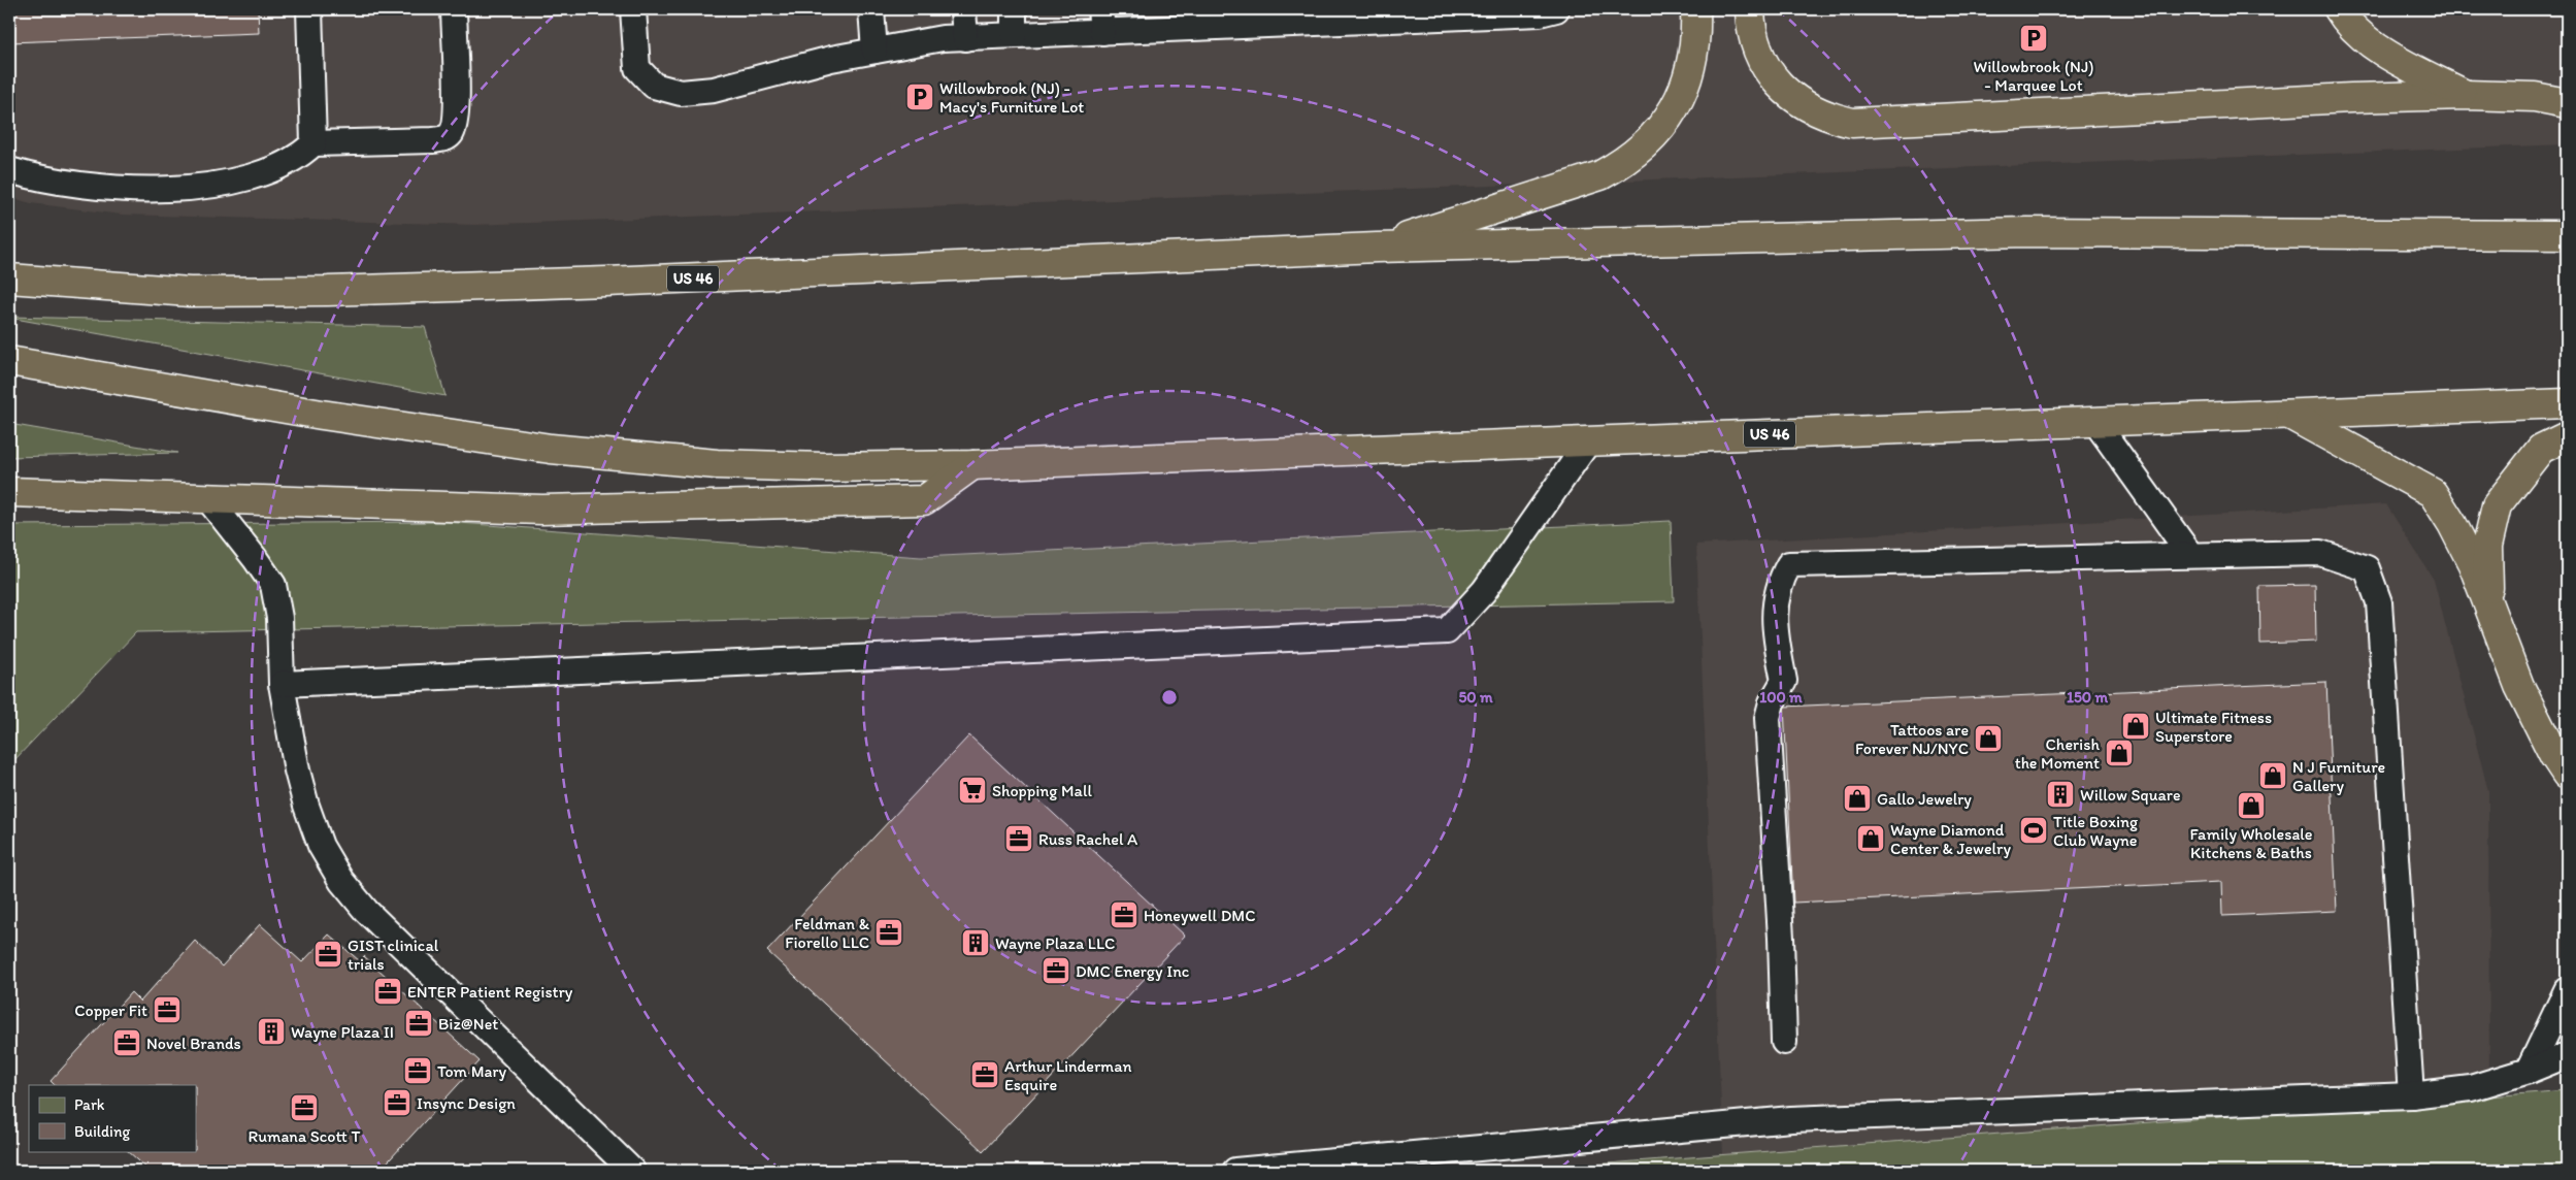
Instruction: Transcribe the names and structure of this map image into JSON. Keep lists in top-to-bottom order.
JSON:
{
  "streets": {
    "highway": ["US 46"]
  },
  "places": {
    "parking": ["Willowbrook (NJ) - Marquee Lot", "Willowbrook (NJ) - Macy's Furniture Lot"],
    "shop": [
      "Ultimate Fitness Superstore",
      "Tattoos are Forever NJ/NYC",
      "Cherish the Moment",
      "N J Furniture Gallery",
      "Gallo Jewelry",
      "Family Wholesale Kitchens & Baths",
      "Wayne Diamond Center & Jewelry"
    ],
    "supermarket": ["Shopping Mall"],
    "building": ["Willow Square", "Wayne Plaza LLC", "Wayne Plaza II"],
    "sports": ["Title Boxing Club Wayne"],
    "office": [
      "Russ Rachel A",
      "Honeywell DMC",
      "Feldman & Fiorello LLC",
      "GIST clinical trials",
      "DMC Energy Inc",
      "ENTER Patient Registry",
      "Copper Fit",
      "Biz@Net",
      "Novel Brands",
      "Tom Mary",
      "Arthur Linderman Esquire",
      "Insync Design",
      "Rumana Scott T"
    ]
  },
  "legend": ["Park", "Building"],
  "rings": ["50 m", "100 m", "150 m"]
}
